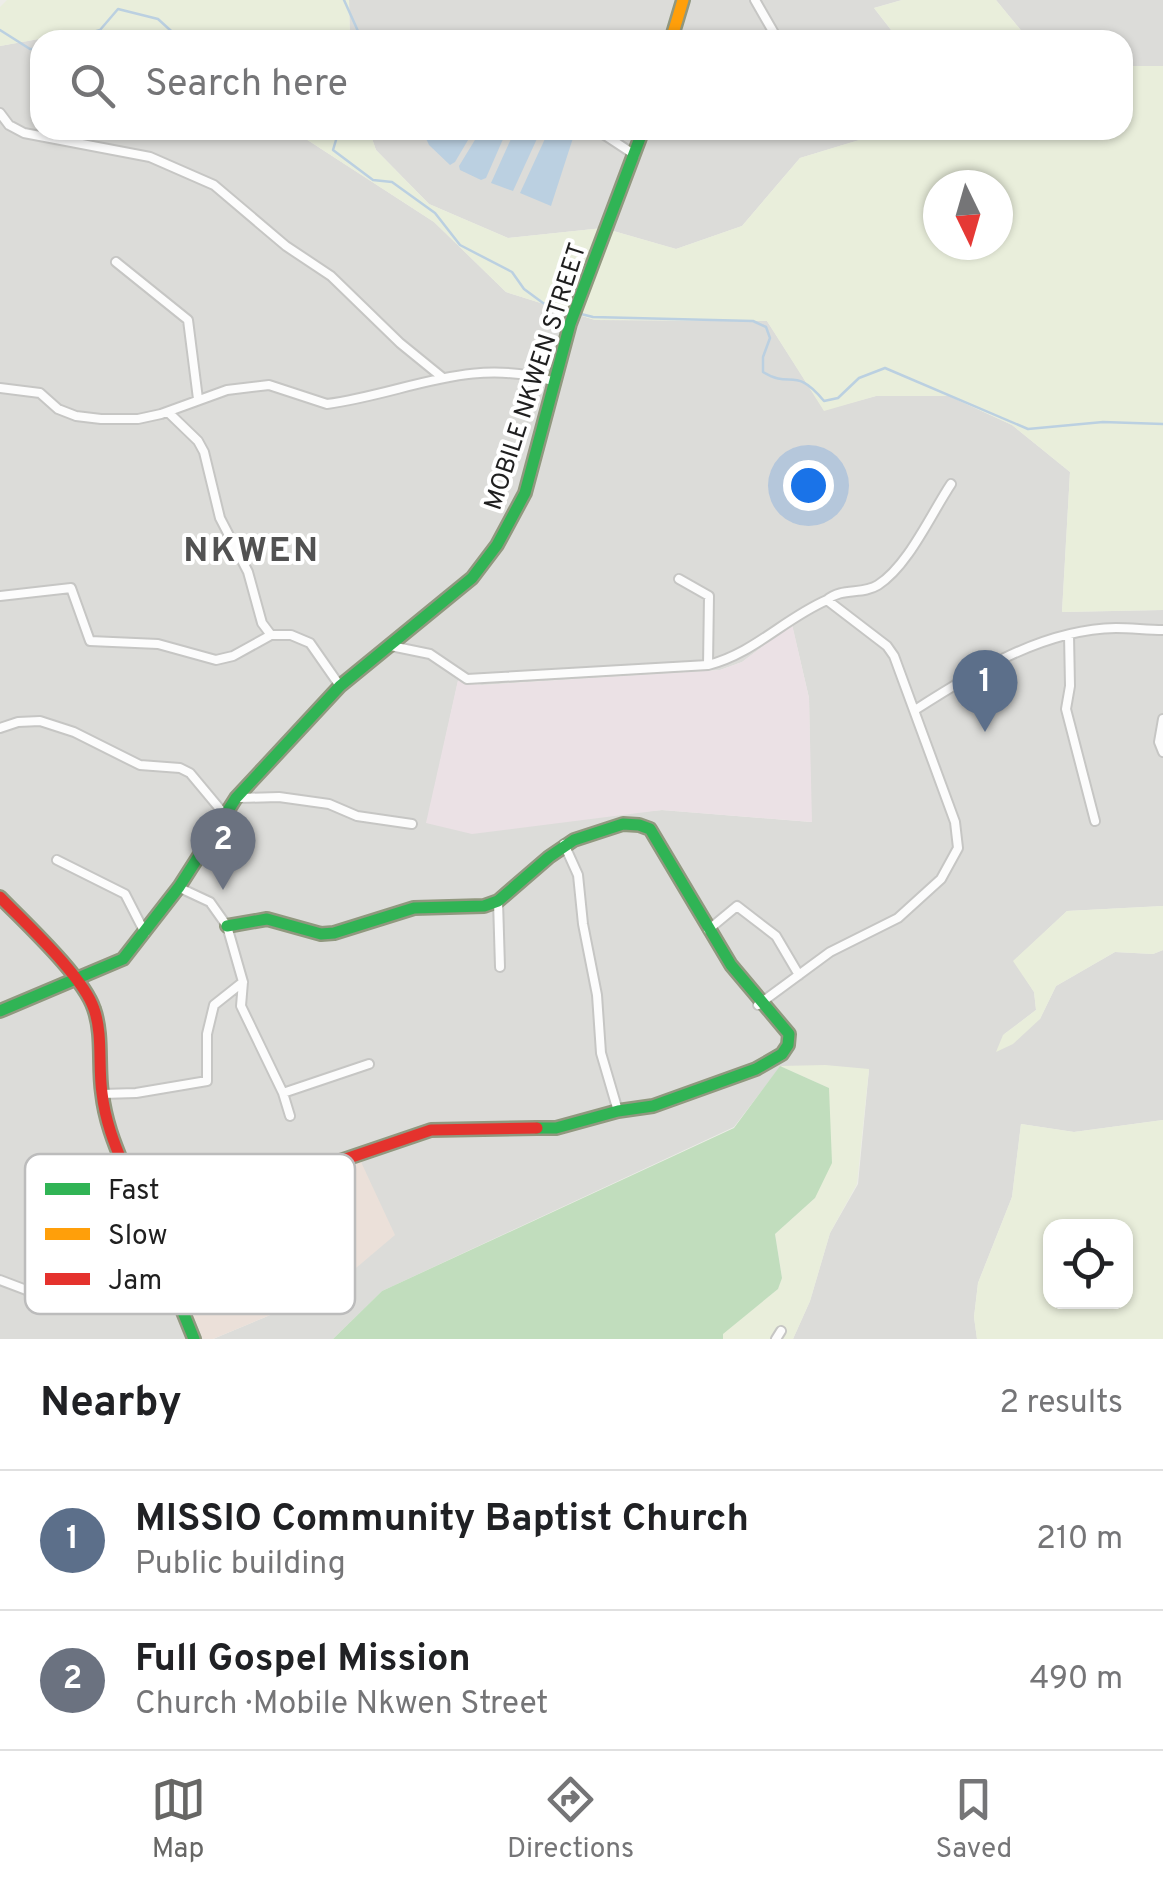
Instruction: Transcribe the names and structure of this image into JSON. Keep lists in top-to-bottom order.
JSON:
{
  "streets": {
    "main road": ["MOBILE NKWEN STREET"]
  },
  "districts": ["NKWEN"],
  "legend": ["Fast", "Slow", "Jam"],
  "north": "bottom",
  "page": {
    "search": "Search here",
    "pins": ["1", "2"],
    "heading": ["Nearby", "2 results"],
    "list": [
      {
        "mark": "1",
        "name": "MISSIO Community Baptist Church",
        "note": "Public building",
        "value": "210 m"
      },
      {
        "mark": "2",
        "name": "Full Gospel Mission",
        "note": "Church · Mobile Nkwen Street",
        "value": "490 m"
      }
    ],
    "nav": ["Map", "Directions", "Saved"]
  }
}
